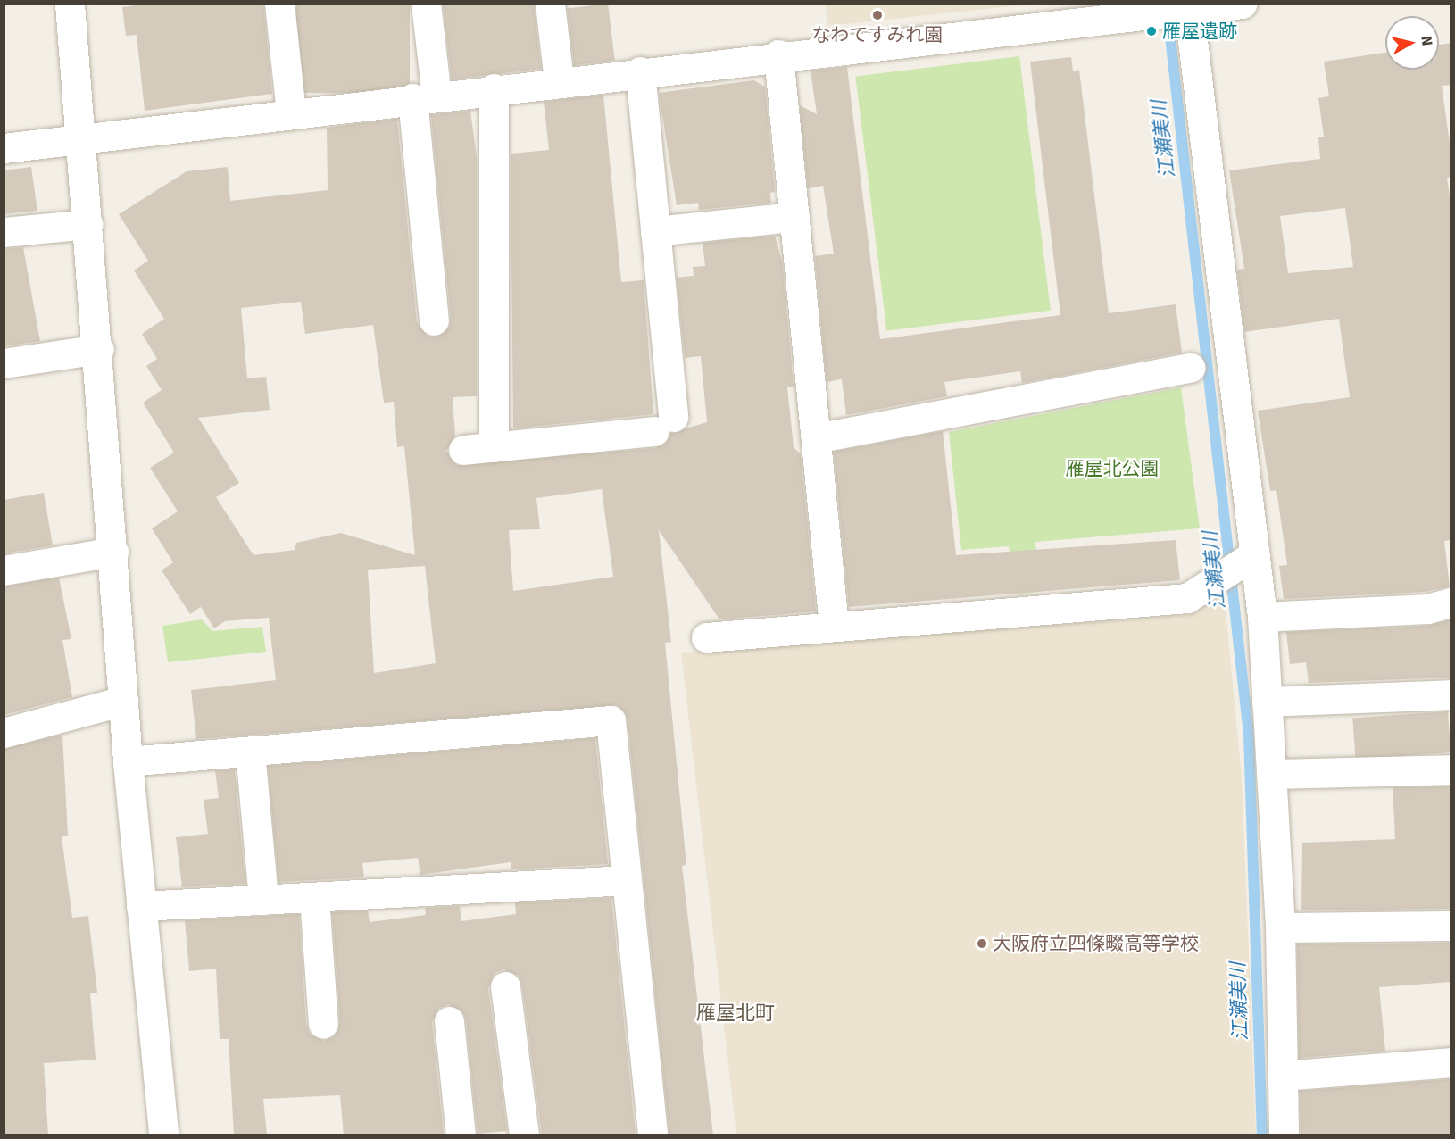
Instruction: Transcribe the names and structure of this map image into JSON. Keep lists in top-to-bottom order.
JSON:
{
  "districts": ["雁屋北町"],
  "water": ["江瀬美川"],
  "parks": ["雁屋北公園"],
  "places": ["なわてすみれ園", "雁屋遺跡", "大阪府立四條畷高等学校"],
  "north": "right"
}
